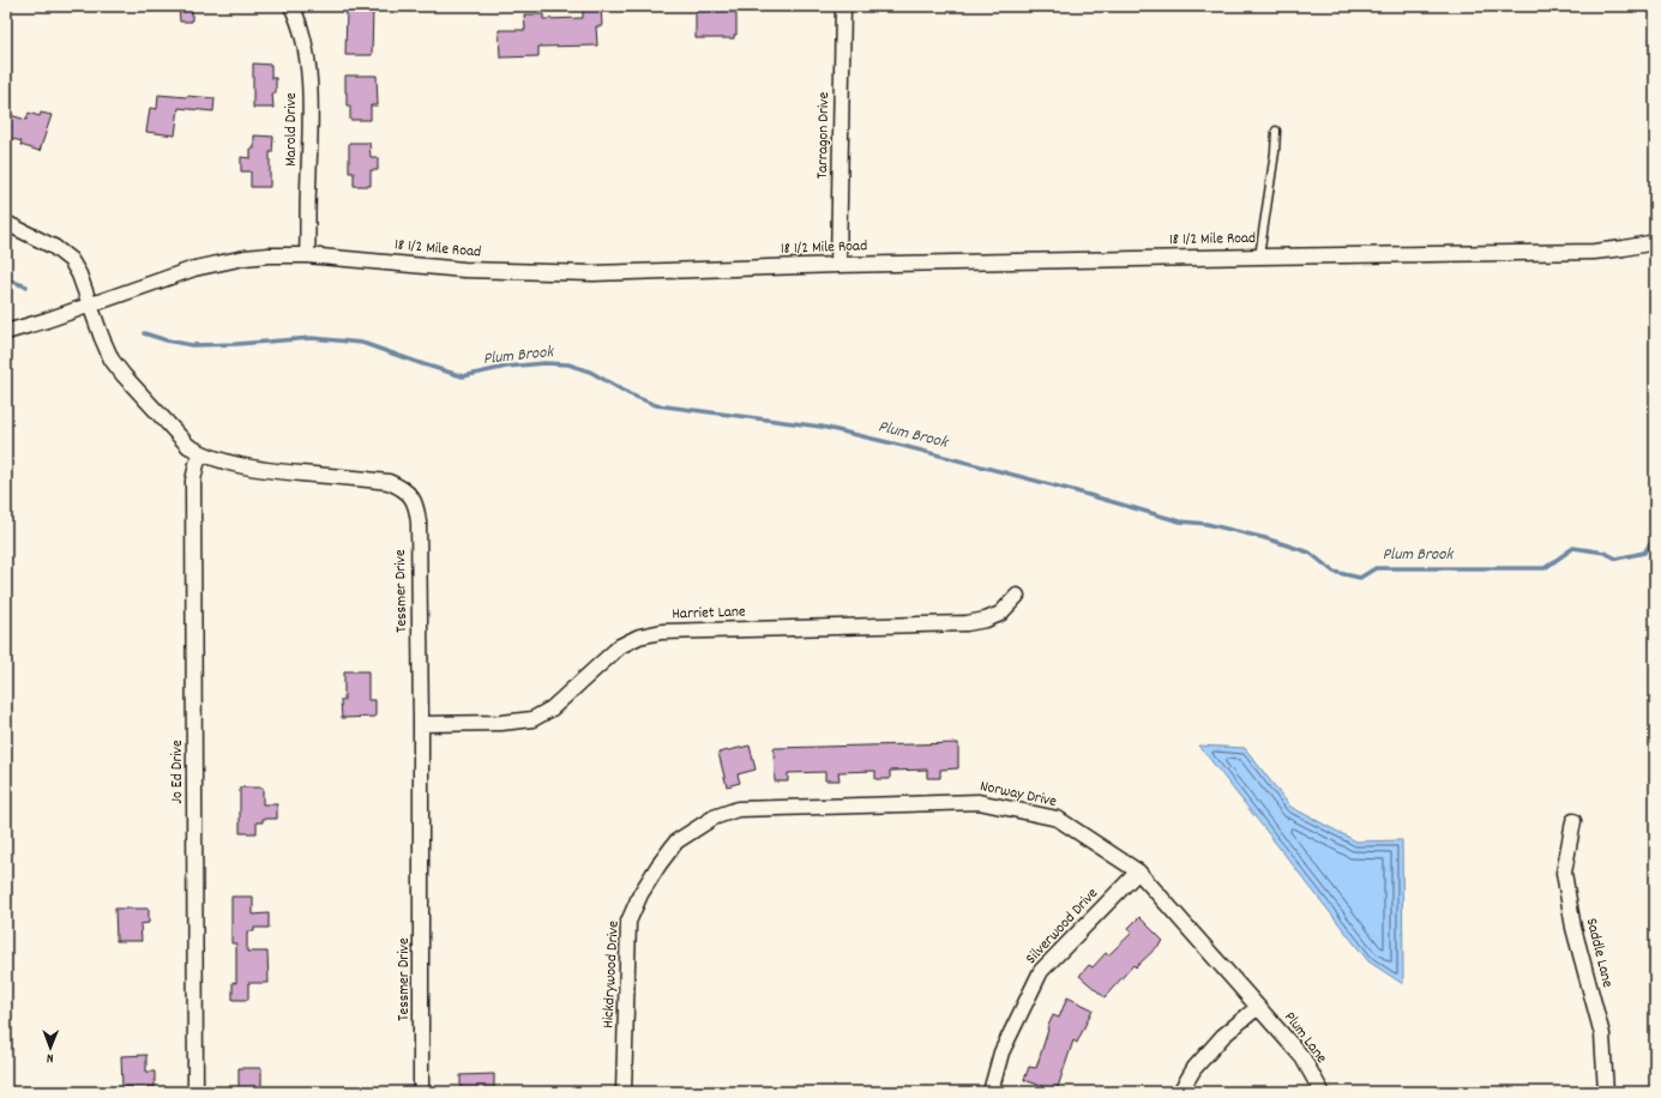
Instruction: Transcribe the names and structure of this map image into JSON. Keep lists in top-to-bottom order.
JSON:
{
  "streets": {
    "street": [
      "Marold Drive",
      "Tarragon Drive",
      "18 1/2 Mile Road",
      "Tessmer Drive",
      "Harriet Lane",
      "Jo Ed Drive",
      "Norway Drive",
      "Silverwood Drive",
      "Saddle Lane",
      "Hickdrywood Drive",
      "Plum Lane"
    ]
  },
  "crossings": [
    ["Marold Drive", "18 1/2 Mile Road"],
    ["Tarragon Drive", "18 1/2 Mile Road"],
    ["18 1/2 Mile Road", "Tessmer Drive"],
    ["Tessmer Drive", "Harriet Lane"],
    ["Tessmer Drive", "Jo Ed Drive"],
    ["Norway Drive", "Silverwood Drive"],
    ["Norway Drive", "Hickdrywood Drive"],
    ["Norway Drive", "Plum Lane"]
  ],
  "water": ["Plum Brook"],
  "north": "bottom"
}
